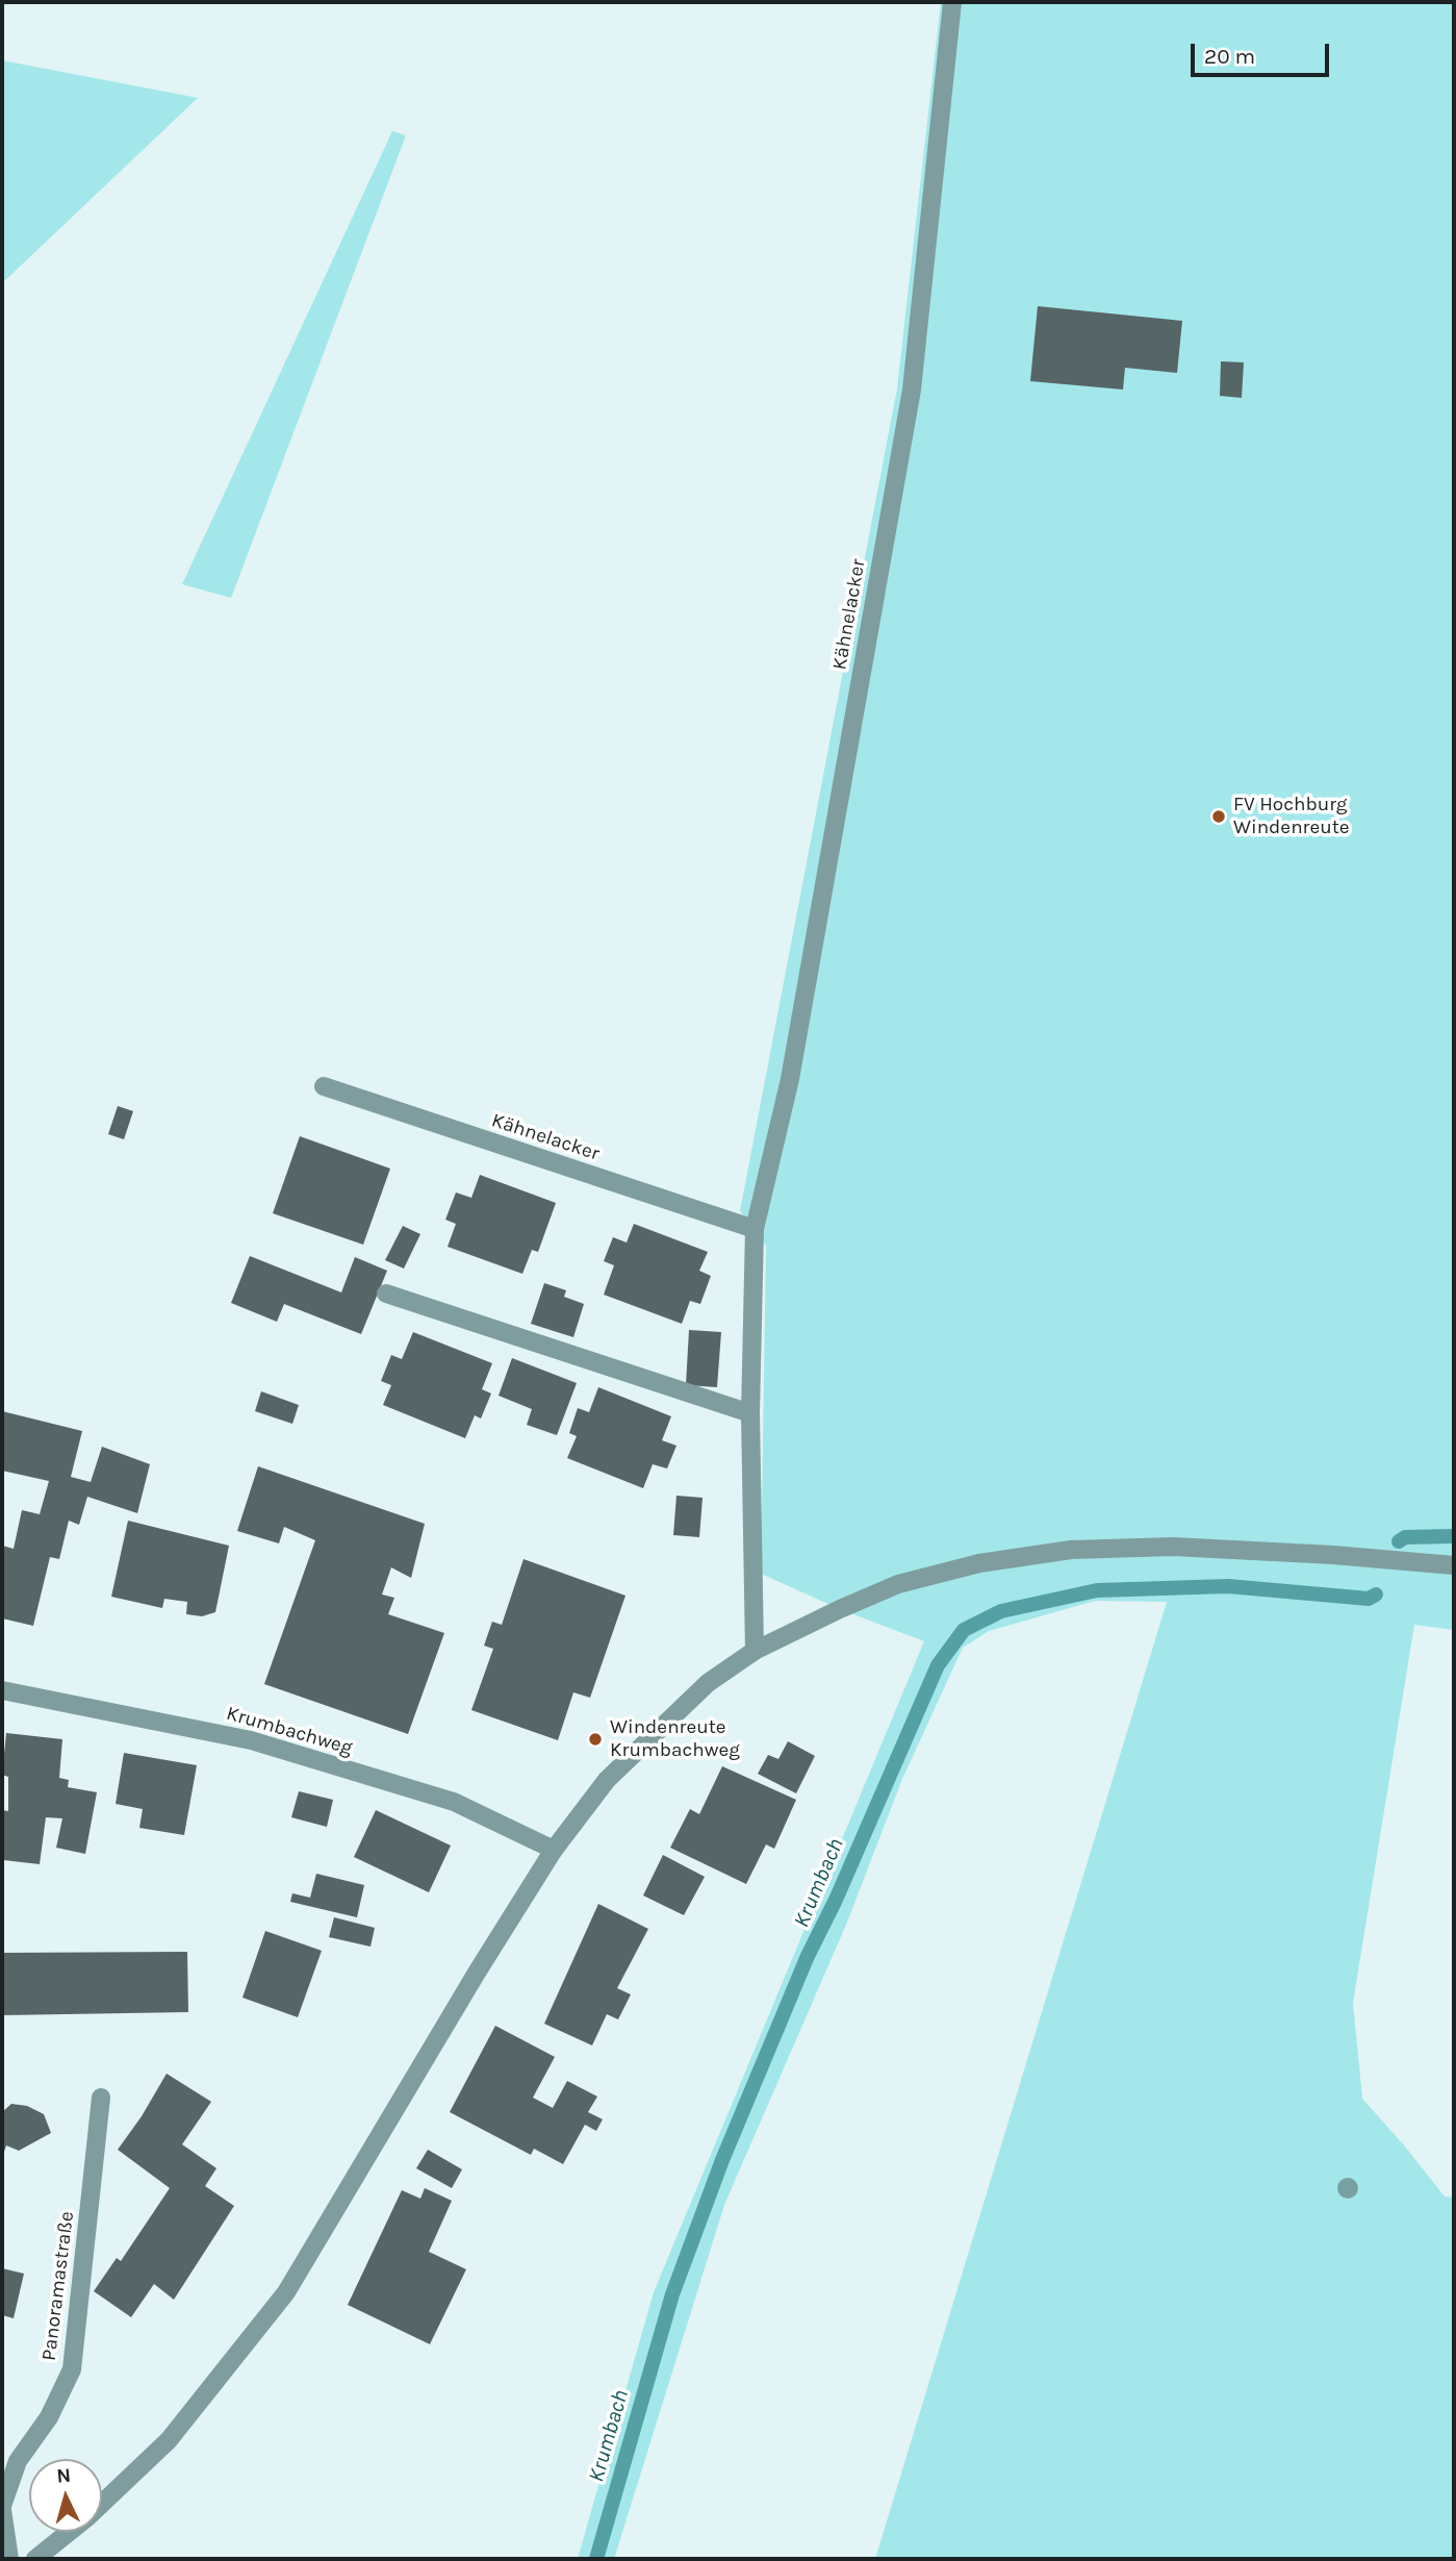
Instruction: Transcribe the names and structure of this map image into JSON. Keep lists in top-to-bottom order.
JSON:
{
  "streets": {
    "street": ["Kähnelacker", "Krumbachweg", "Panoramastraße"]
  },
  "water": ["Krumbach"],
  "places": ["FV Hochburg Windenreute", "Windenreute Krumbachweg"],
  "scale_bar": "20 m",
  "north": "top"
}
